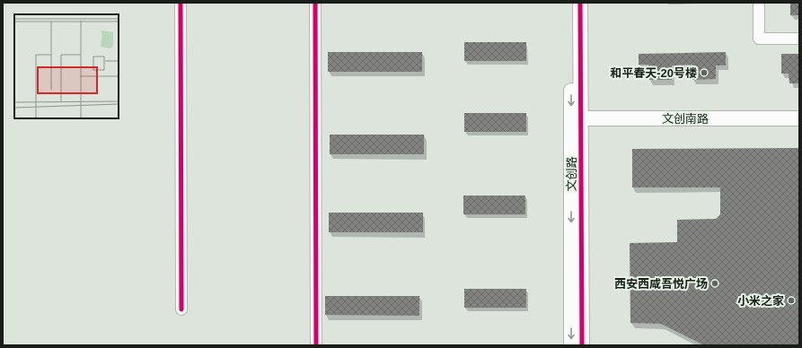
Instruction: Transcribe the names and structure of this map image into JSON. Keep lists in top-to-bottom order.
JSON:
{
  "streets": {
    "street": ["文创南路", "文创路"]
  },
  "crossings": [
    ["文创南路", "文创路"]
  ],
  "places": ["和平春天-20号楼", "西安西咸吾悦广场", "小米之家"]
}
